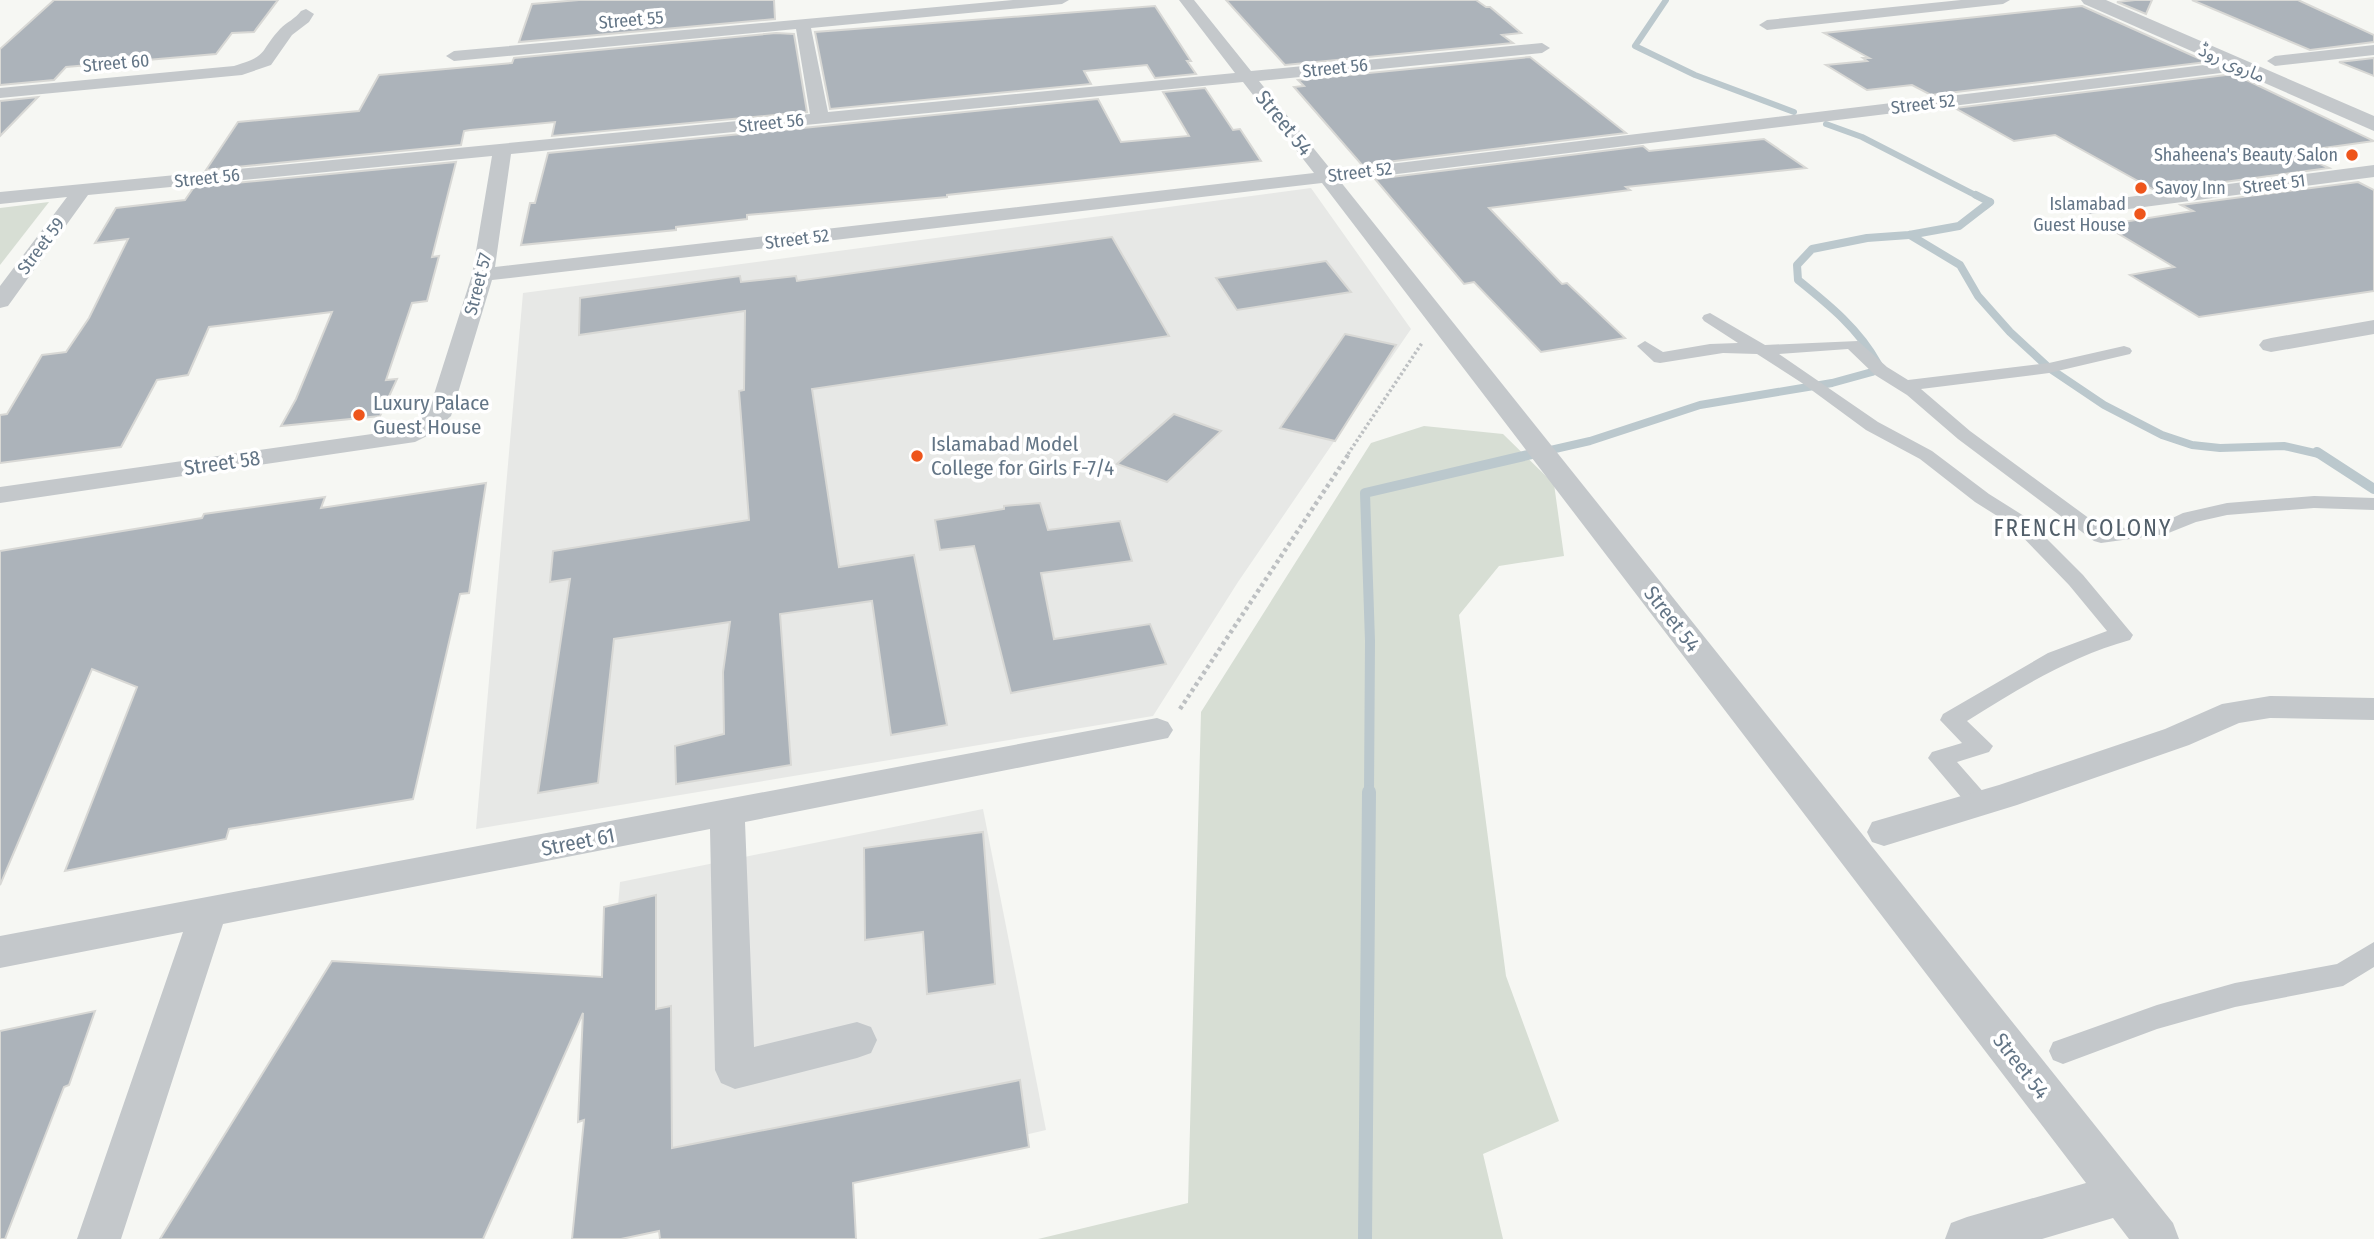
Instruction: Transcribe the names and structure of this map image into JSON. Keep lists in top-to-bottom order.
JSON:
{
  "streets": {
    "street": [
      "Street 55",
      "Street 60",
      "ماروی روڈ",
      "Street 56",
      "Street 52",
      "Street 54",
      "Street 51",
      "Street 59",
      "Street 57",
      "Street 58",
      "Street 61"
    ]
  },
  "crossings": [
    ["ماروی روڈ", "Street 52"],
    ["Street 56", "Street 54"],
    ["Street 56", "Street 59"],
    ["Street 56", "Street 57"],
    ["Street 52", "Street 54"],
    ["Street 52", "Street 57"],
    ["Street 57", "Street 58"]
  ],
  "districts": ["FRENCH COLONY"],
  "places": [
    "Shaheena's Beauty Salon",
    "Savoy Inn",
    "Islamabad Guest House",
    "Luxury Palace Guest House",
    "Islamabad Model College for Girls F-7/4"
  ]
}
